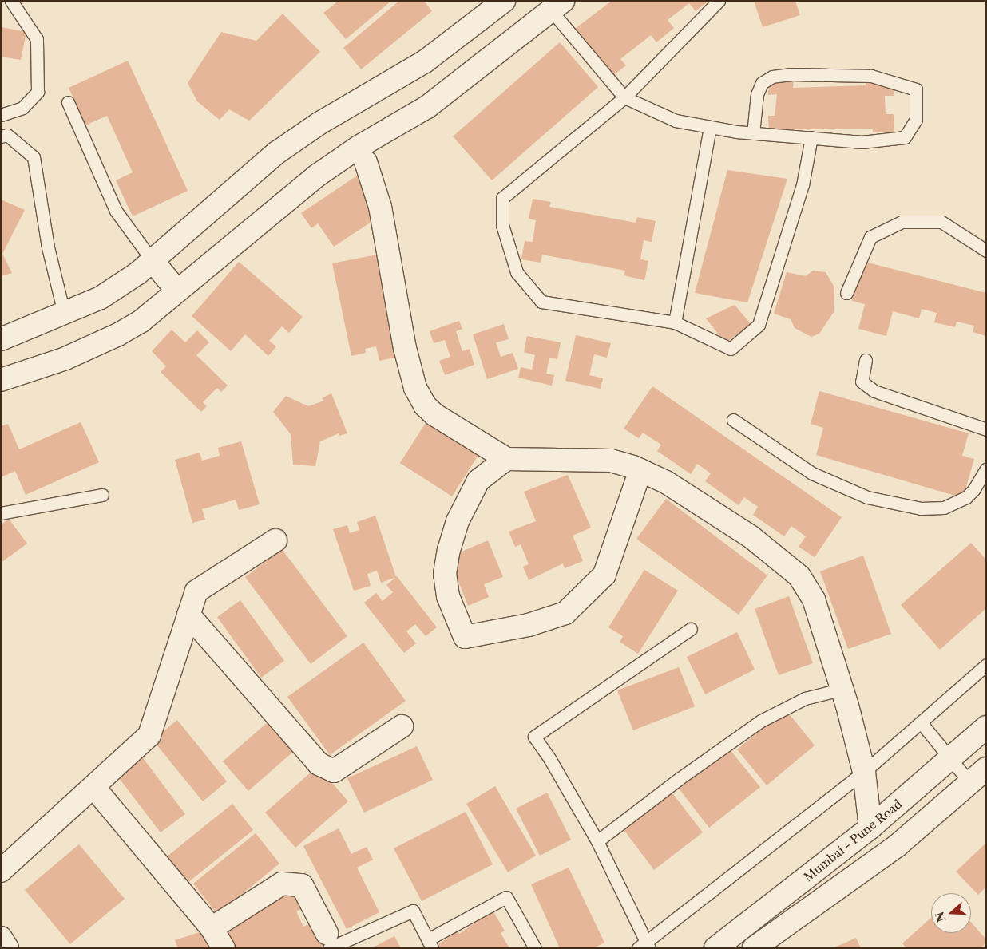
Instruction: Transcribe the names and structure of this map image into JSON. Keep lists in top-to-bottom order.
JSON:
{
  "streets": {
    "street": ["Mumbai - Pune Road"]
  },
  "north": "left"
}
